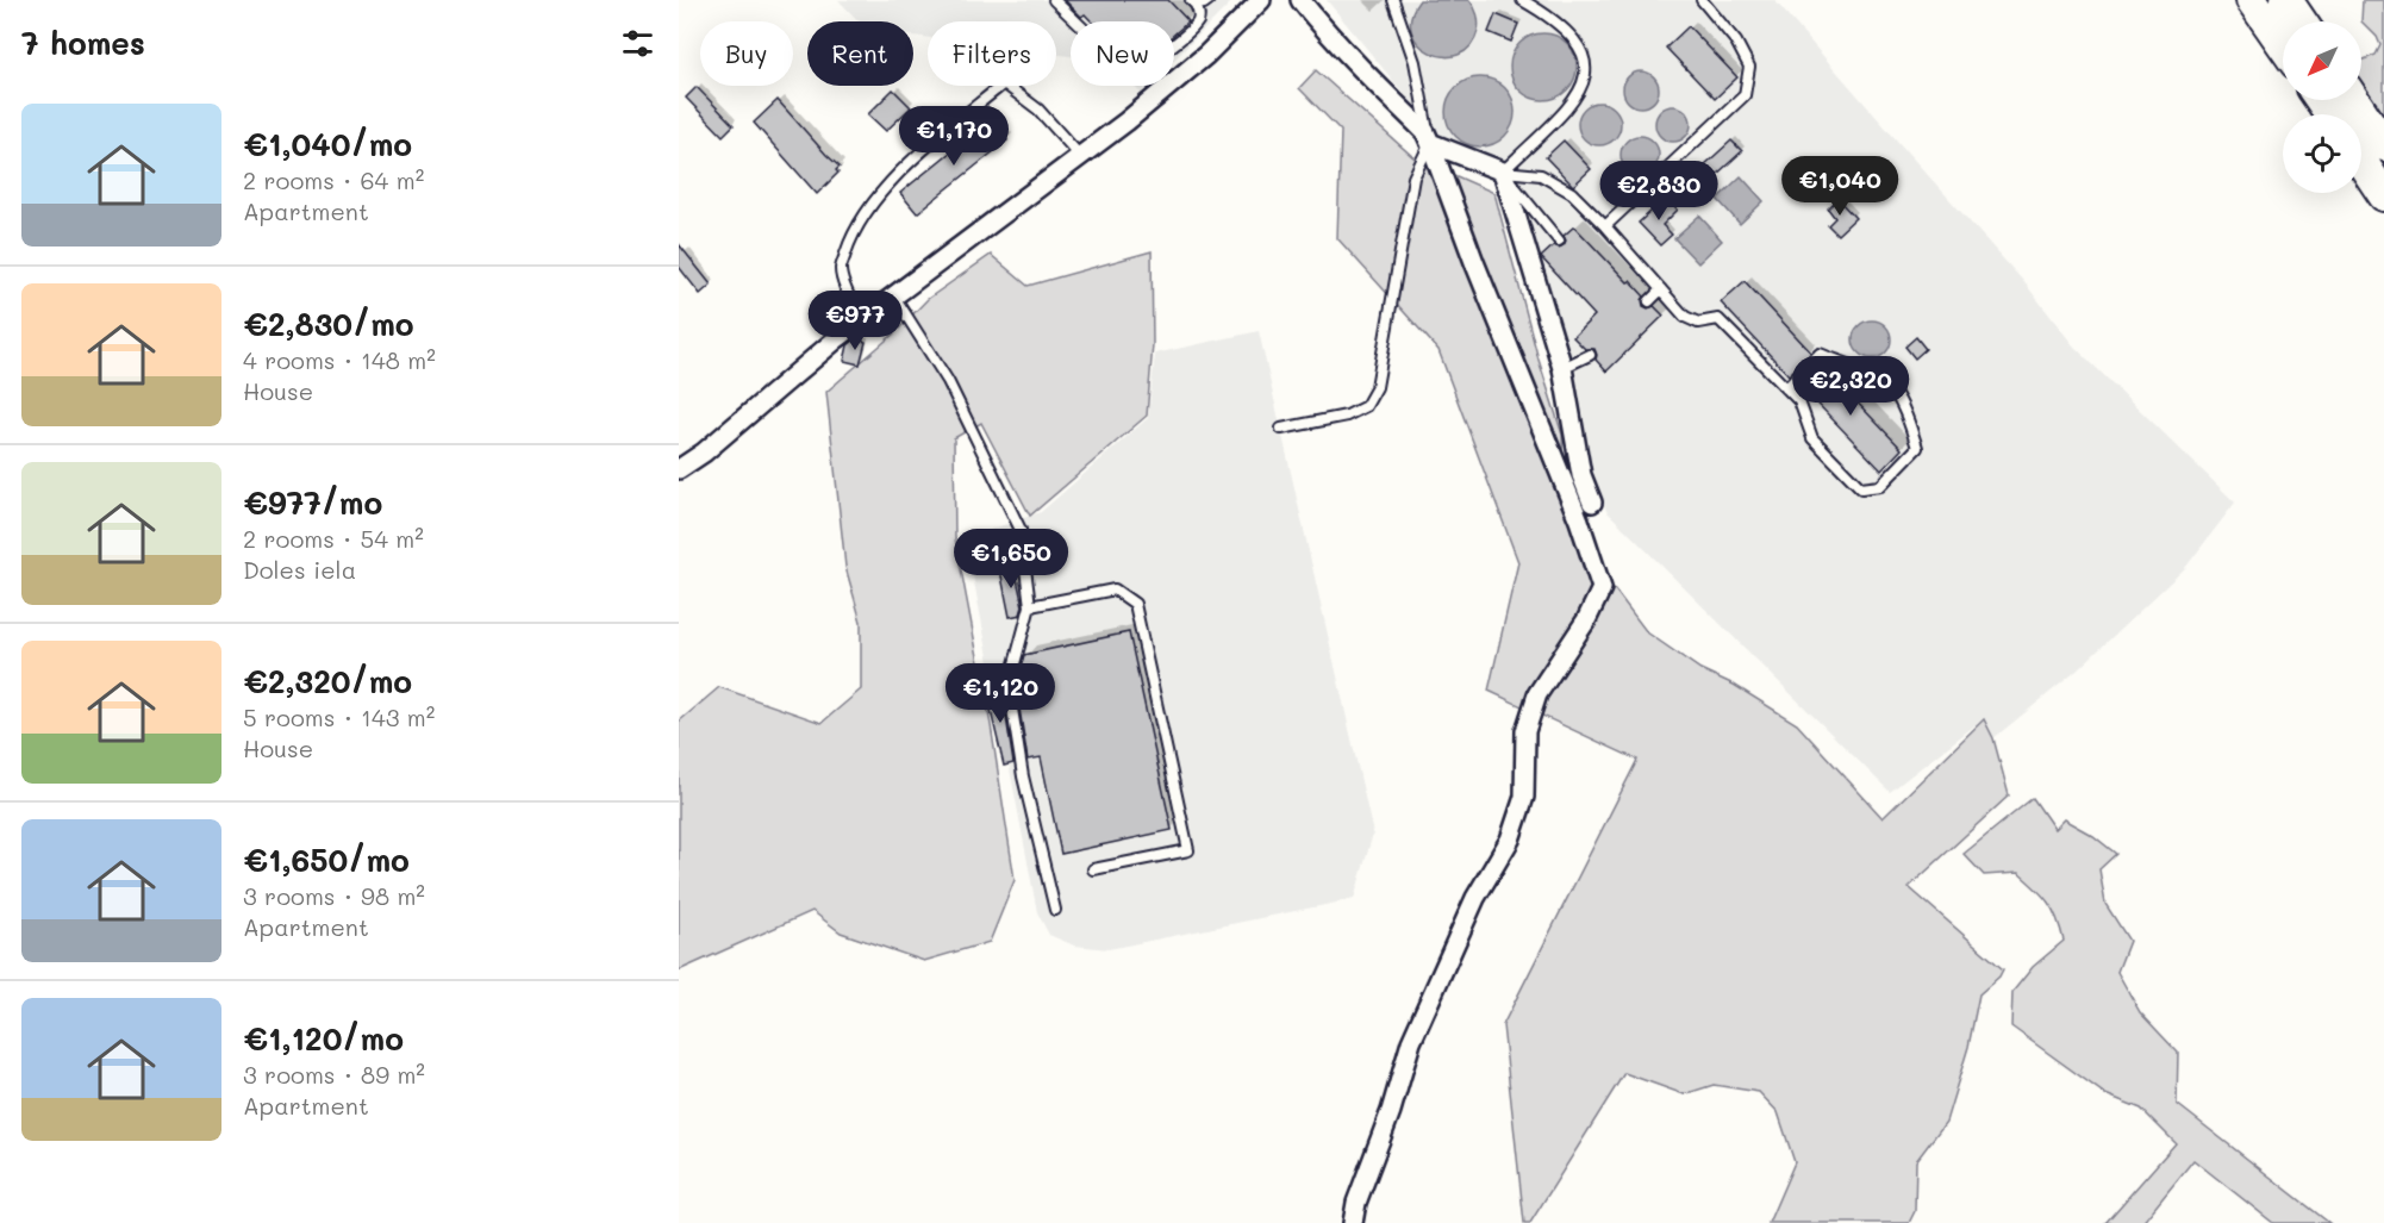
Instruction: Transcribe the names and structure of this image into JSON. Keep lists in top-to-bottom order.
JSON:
{
  "north": "bottom left",
  "page": {
    "heading": "7 homes",
    "chip": [
      "Buy",
      "Rent",
      "Filters",
      "New"
    ],
    "list": [
      {
        "name": "€1,040/mo",
        "note": "2 rooms · 64 m² · Apartment"
      },
      {
        "name": "€2,830/mo",
        "note": "4 rooms · 148 m² · House"
      },
      {
        "name": "€977/mo",
        "note": "2 rooms · 54 m² · Doles iela"
      },
      {
        "name": "€2,320/mo",
        "note": "5 rooms · 143 m² · House"
      },
      {
        "name": "€1,650/mo",
        "note": "3 rooms · 98 m² · Apartment"
      },
      {
        "name": "€1,120/mo",
        "note": "3 rooms · 89 m² · Apartment"
      }
    ],
    "price": [
      "€1,170",
      "€1,040",
      "€2,830",
      "€977",
      "€2,320",
      "€1,650",
      "€1,120"
    ]
  }
}
